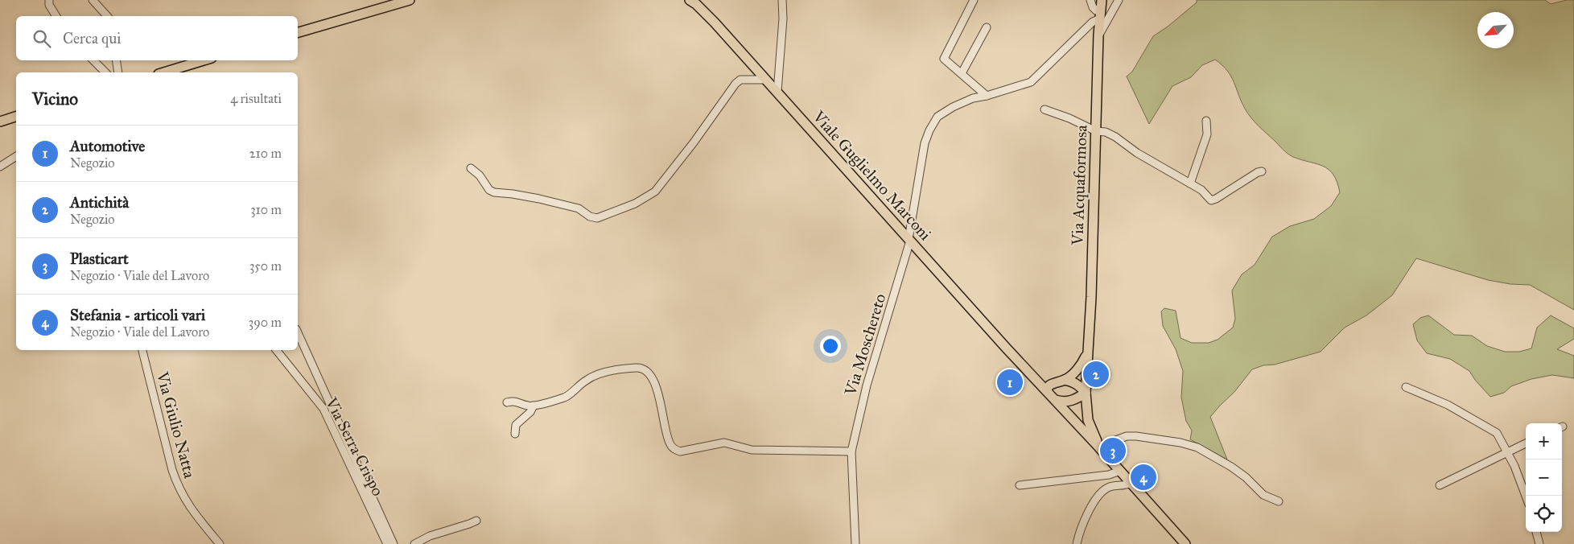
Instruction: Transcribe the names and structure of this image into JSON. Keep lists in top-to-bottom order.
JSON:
{
  "streets": {
    "main road": ["Viale Guglielmo Marconi", "Via Acquaformosa"],
    "street": ["Via Moschereto", "Via Giulio Natta", "Via Serra Crispo"]
  },
  "crossings": [
    ["Viale Guglielmo Marconi", "Via Acquaformosa"],
    ["Viale Guglielmo Marconi", "Via Moschereto"],
    ["Via Acquaformosa", "Via Moschereto"]
  ],
  "north": "bottom left",
  "page": {
    "search": "Cerca qui",
    "heading": ["Vicino", "4 risultati"],
    "list": [
      {
        "mark": "1",
        "name": "Automotive",
        "note": "Negozio",
        "value": "210 m"
      },
      {
        "mark": "2",
        "name": "Antichità",
        "note": "Negozio",
        "value": "310 m"
      },
      {
        "mark": "3",
        "name": "Plasticart",
        "note": "Negozio · Viale del Lavoro",
        "value": "350 m"
      },
      {
        "mark": "4",
        "name": "Stefania - articoli vari",
        "note": "Negozio · Viale del Lavoro",
        "value": "390 m"
      }
    ],
    "pins": [
      "2",
      "1",
      "3",
      "4"
    ],
    "map_buttons": ["+", "−"]
  }
}
